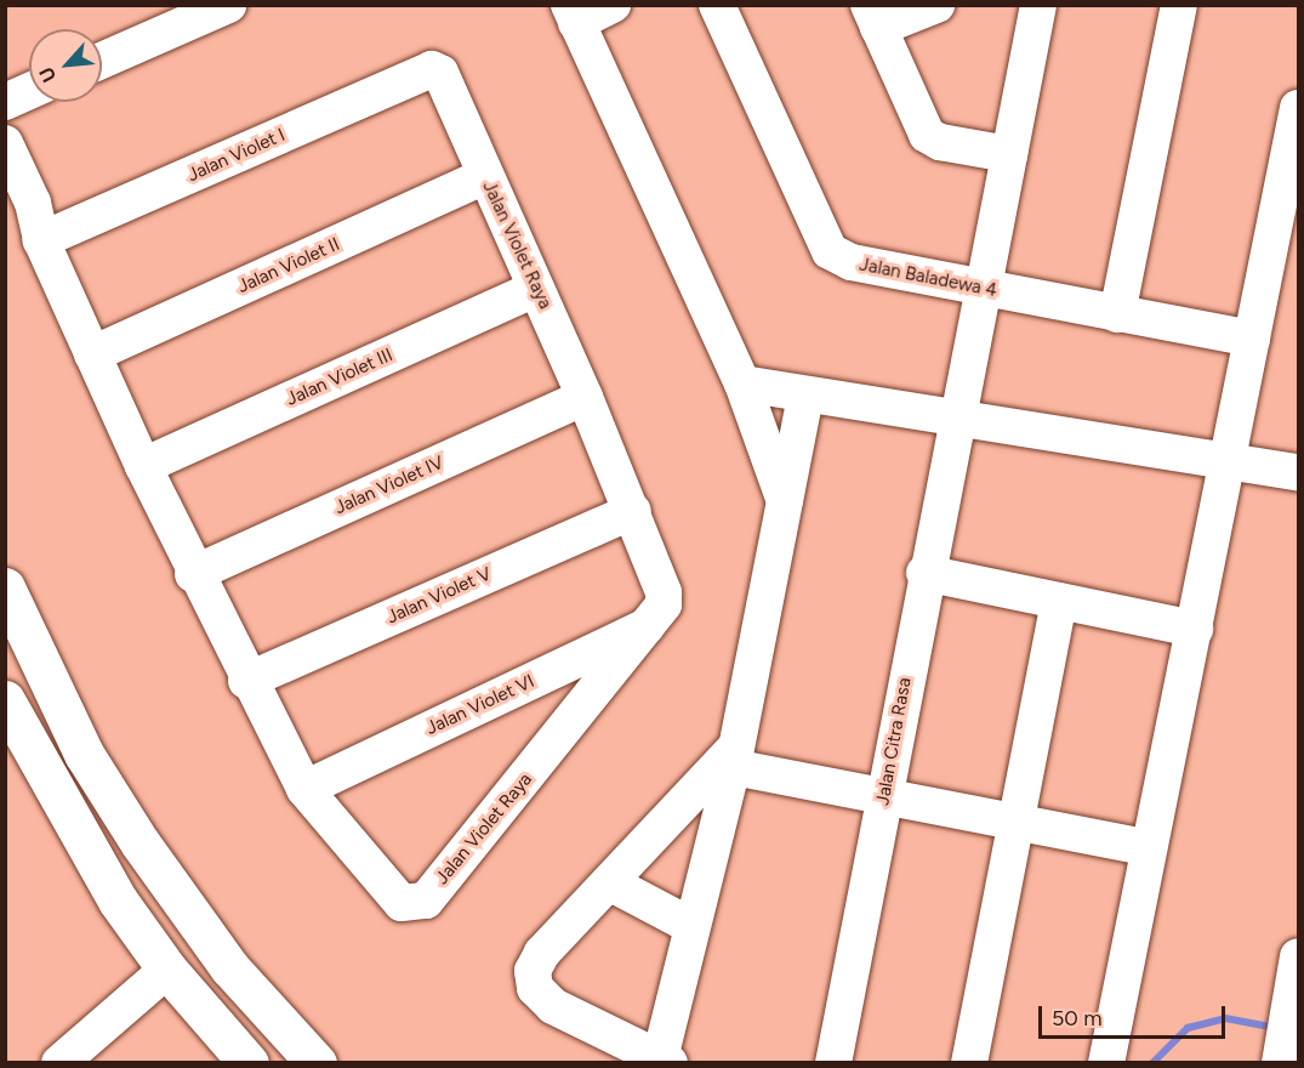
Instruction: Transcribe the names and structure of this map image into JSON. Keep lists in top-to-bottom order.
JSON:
{
  "streets": {
    "street": [
      "Jalan Violet I",
      "Jalan Violet Raya",
      "Jalan Violet II",
      "Jalan Baladewa 4",
      "Jalan Violet III",
      "Jalan Violet IV",
      "Jalan Violet V",
      "Jalan Violet VI",
      "Jalan Citra Rasa"
    ]
  },
  "crossings": [
    ["Jalan Violet I", "Jalan Violet Raya"],
    ["Jalan Violet Raya", "Jalan Violet II"],
    ["Jalan Violet Raya", "Jalan Violet III"],
    ["Jalan Violet Raya", "Jalan Violet IV"],
    ["Jalan Violet Raya", "Jalan Violet V"],
    ["Jalan Violet Raya", "Jalan Violet VI"],
    ["Jalan Baladewa 4", "Jalan Citra Rasa"]
  ],
  "scale_bar": "50 m",
  "north": "bottom left"
}
